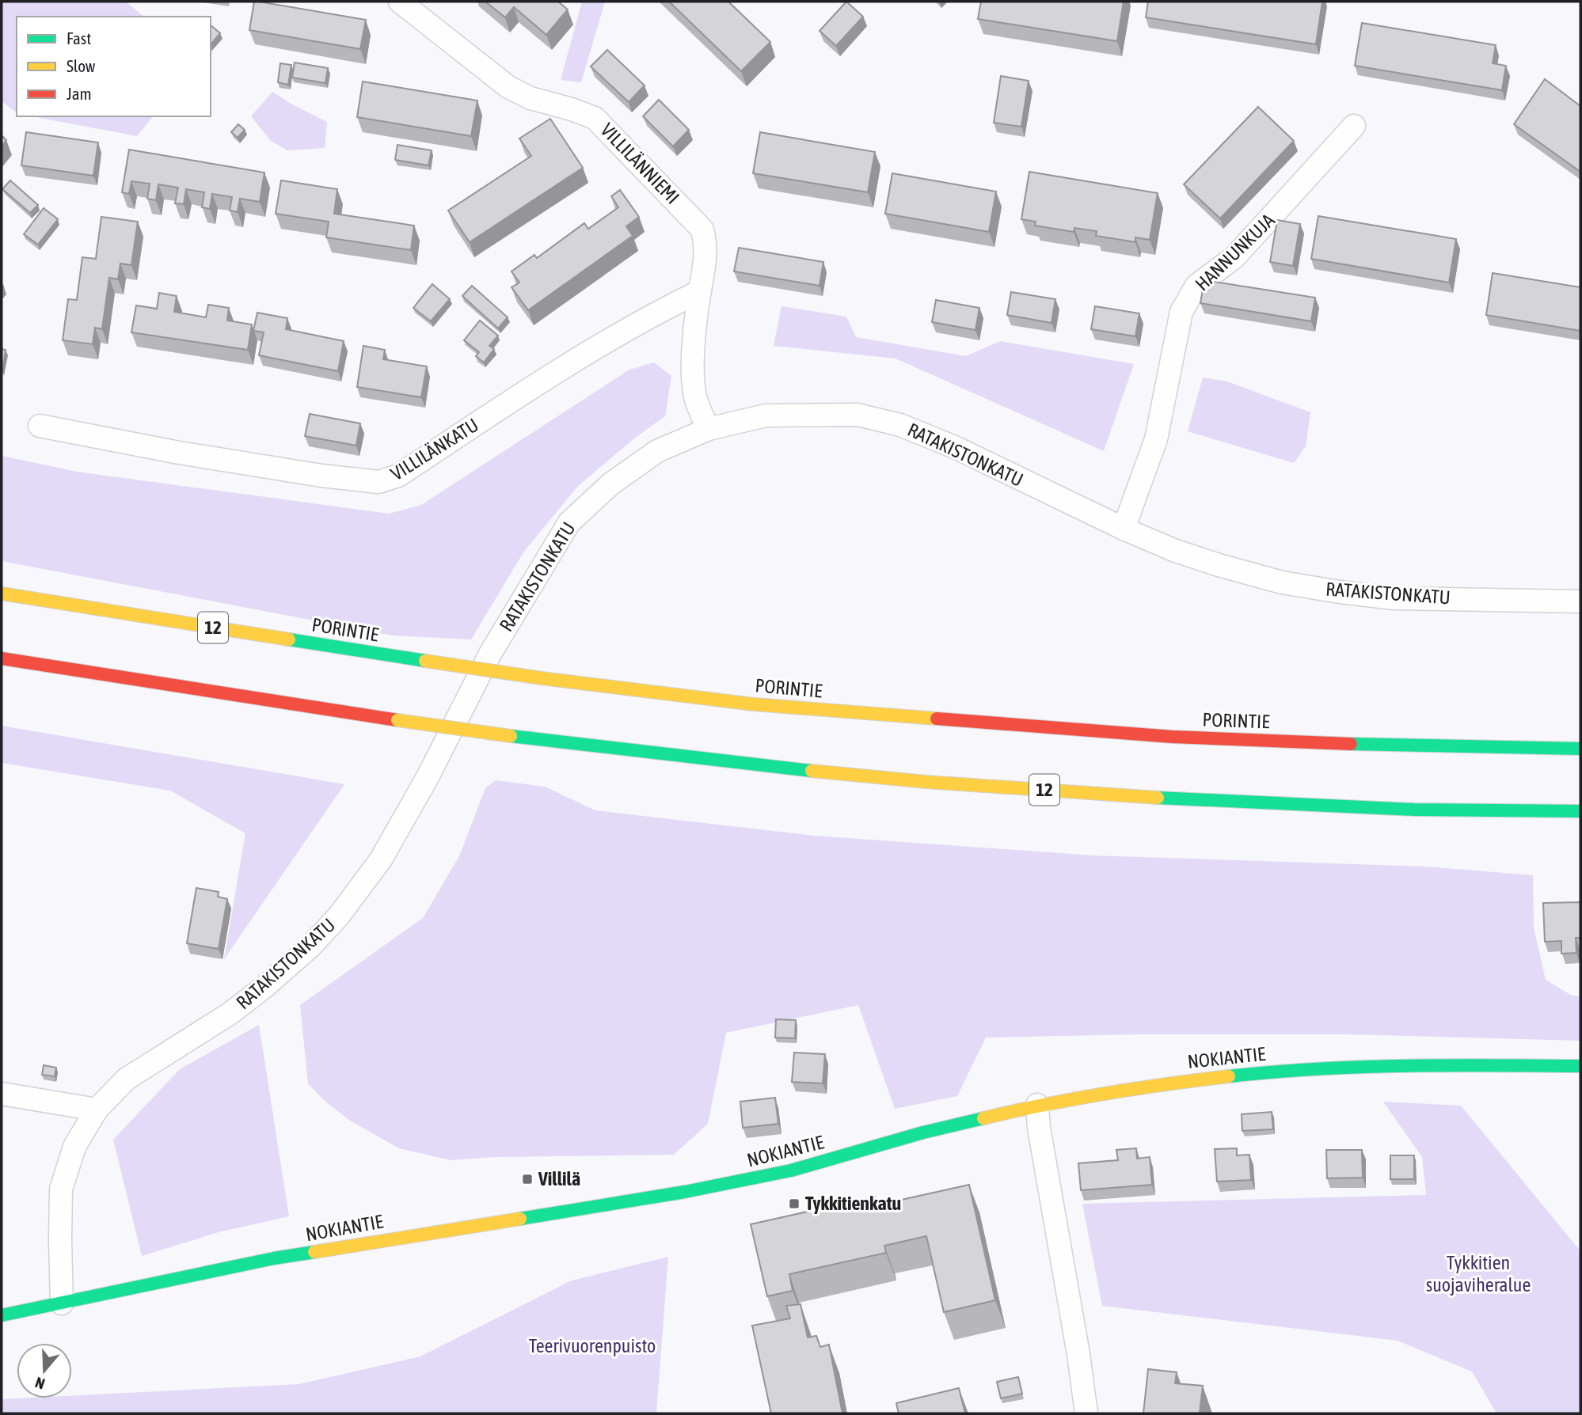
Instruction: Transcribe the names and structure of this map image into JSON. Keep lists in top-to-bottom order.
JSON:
{
  "streets": {
    "main road": ["12", "PORINTIE", "NOKIANTIE"],
    "street": [
      "VILLILÄNNIEMI",
      "HANNUNKUJA",
      "VILLILÄNKATU",
      "RATAKISTONKATU"
    ]
  },
  "crossings": [
    ["VILLILÄNNIEMI", "VILLILÄNKATU"],
    ["VILLILÄNNIEMI", "RATAKISTONKATU"],
    ["HANNUNKUJA", "RATAKISTONKATU"],
    ["RATAKISTONKATU", "NOKIANTIE"]
  ],
  "parks": ["Tykkitien suojaviheralue", "Teerivuorenpuisto"],
  "places": {
    "transit": ["Villilä", "Tykkitienkatu"]
  },
  "legend": ["Fast", "Slow", "Jam"],
  "north": "bottom"
}
